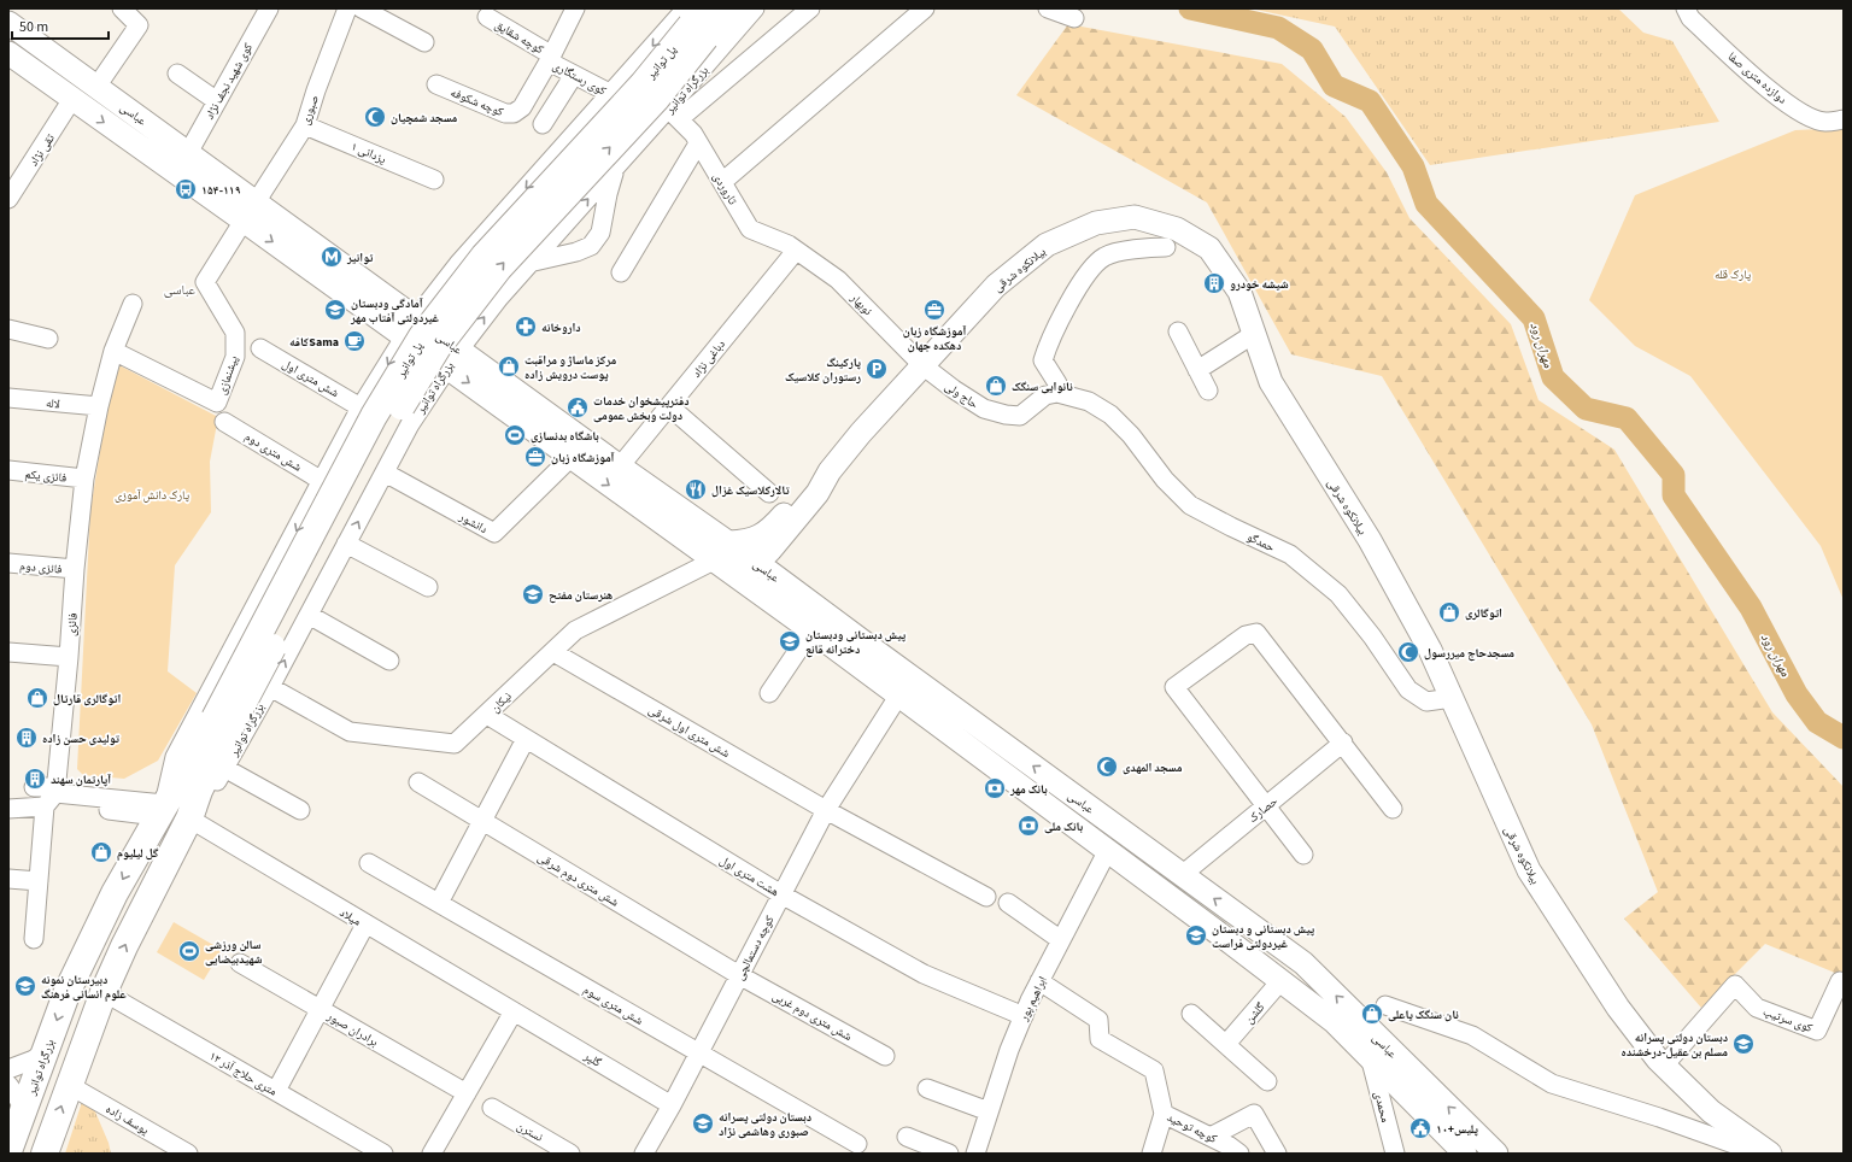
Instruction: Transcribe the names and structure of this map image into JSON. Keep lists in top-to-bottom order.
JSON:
{
  "streets": {
    "highway": ["پل توانیر", "بزرگراه توانیر"],
    "main road": ["عباسى", "بیلانکوه شرقی"],
    "street": [
      "کوچه شقایق",
      "کوی رستگاری",
      "دوازده متری صفا",
      "کوی شهید نجف نژاد",
      "کوچه شکوفه",
      "صبوری",
      "تقی نژاد",
      "یزدانی ۱",
      "تاروردی",
      "نوبهار",
      "دباغی نژاد",
      "پیشنمازی",
      "شش متری اول",
      "حاج ولی",
      "لاله",
      "شش متری دوم",
      "فائزی یکم",
      "دانشور",
      "حمدگو",
      "فائزی دوم",
      "فائزی",
      "نیکان",
      "شش متری اول شرقی",
      "حصارک",
      "هشت متری اول",
      "شش متری دوم شرقی",
      "میلاد",
      "کوچه دستمالچی",
      "ابراهیم پور",
      "شش متری سوم",
      "گلشن",
      "شش متری دوم غربی",
      "کوی سرتیپ",
      "برادران صبور",
      "گلپر",
      "۱۲ متری حلاج آذر",
      "محمدی",
      "یوسف زاده",
      "کوچه توحید",
      "نسترن"
    ]
  },
  "crossings": [
    ["کوچه شقایق", "کوی رستگاری"],
    ["کوچه شقایق", "کوچه شکوفه"],
    ["پل توانیر", "بزرگراه توانیر"],
    ["کوی رستگاری", "بزرگراه توانیر"],
    ["کوی رستگاری", "کوچه شکوفه"],
    ["کوی شهید نجف نژاد", "عباسى"],
    ["بزرگراه توانیر", "عباسى"],
    ["بزرگراه توانیر", "تاروردی"],
    ["بزرگراه توانیر", "شش متری اول"],
    ["بزرگراه توانیر", "شش متری دوم"],
    ["بزرگراه توانیر", "دانشور"],
    ["بزرگراه توانیر", "نیکان"],
    ["بزرگراه توانیر", "میلاد"],
    ["بزرگراه توانیر", "۱۲ متری حلاج آذر"],
    ["بزرگراه توانیر", "یوسف زاده"],
    ["صبوری", "عباسى"],
    ["صبوری", "یزدانی ۱"],
    ["صبوری", "پیشنمازی"],
    ["عباسى", "تقی نژاد"],
    ["عباسى", "بیلانکوه شرقی"],
    ["عباسى", "دباغی نژاد"],
    ["عباسى", "پیشنمازی"],
    ["عباسى", "دانشور"],
    ["عباسى", "نیکان"],
    ["عباسى", "حصارک"],
    ["عباسى", "کوچه دستمالچی"],
    ["عباسى", "ابراهیم پور"],
    ["عباسى", "گلشن"],
    ["عباسى", "محمدی"],
    ["تاروردی", "نوبهار"],
    ["تاروردی", "دباغی نژاد"],
    ["بیلانکوه شرقی", "نوبهار"],
    ["بیلانکوه شرقی", "حاج ولی"],
    ["بیلانکوه شرقی", "حمدگو"],
    ["بیلانکوه شرقی", "کوی سرتیپ"],
    ["نوبهار", "دباغی نژاد"],
    ["نوبهار", "حاج ولی"],
    ["پیشنمازی", "فائزی"],
    ["حاج ولی", "حمدگو"],
    ["لاله", "فائزی"],
    ["فائزی یکم", "فائزی"],
    ["فائزی دوم", "فائزی"],
    ["نیکان", "شش متری اول شرقی"],
    ["نیکان", "هشت متری اول"],
    ["شش متری اول شرقی", "کوچه دستمالچی"],
    ["هشت متری اول", "کوچه دستمالچی"],
    ["هشت متری اول", "ابراهیم پور"],
    ["شش متری دوم شرقی", "کوچه دستمالچی"],
    ["شش متری دوم شرقی", "شش متری دوم غربی"],
    ["میلاد", "گلپر"],
    ["کوچه دستمالچی", "شش متری سوم"],
    ["کوچه دستمالچی", "شش متری دوم غربی"],
    ["کوچه دستمالچی", "گلپر"],
    ["ابراهیم پور", "کوچه توحید"]
  ],
  "districts": ["عباسی"],
  "water": ["مهران رود"],
  "parks": ["پارک قله", "پارک دانش آموزی"],
  "places": {
    "mosque": ["مسجد شمچیان", "مسجدحاج میررسول", "مسجد المهدی"],
    "bus stop": ["۱۵۴-۱۱۹"],
    "metro station": ["توانیر"],
    "building": ["شیشه خودرو", "تولیدی حسن زاده", "آپارتمان سهند"],
    "school or university": [
      "آمادگی ودبستان غیردولتی آفتاب مهر",
      "هنرستان مفتح",
      "پیش دبستانی ودبستان دخترانه قانع",
      "پیش دبستانی و دبستان غیردولتی فراست",
      "دبیرستان نمونه علوم انسانی فرهنگ",
      "دبستان دولتی پسرانه مسلم بن عقیل-درخشنده",
      "دبستان دولتی پسرانه صبوری وهاشمی نژاد"
    ],
    "office": ["آموزشگاه زبان دهکده جهان", "آموزشگاه زبان"],
    "pharmacy": ["داروخانه"],
    "cafe": ["کافهSama"],
    "shop": [
      "مرکز ماساژ و مراقبت پوست درویش زاده",
      "نانوایی سنگک",
      "اتوگالری",
      "اتو‌گالری قارتال",
      "گل لیلیوم",
      "نان سنگک یاعلی"
    ],
    "parking": ["پارکینگ رستوران کلاسیک"],
    "public building": ["دفترپیشخوان خدمات دولت وبخش عمومی", "پلیس+۱۰"],
    "sports": ["باشگاه بدنسازی", "سالن ورزشی شهیدبیضایی"],
    "restaurant": ["تالارکلاسیک غزال"],
    "bank": ["بانک مهر", "بانک ملی"]
  },
  "scale_bar": "50 m"
}
